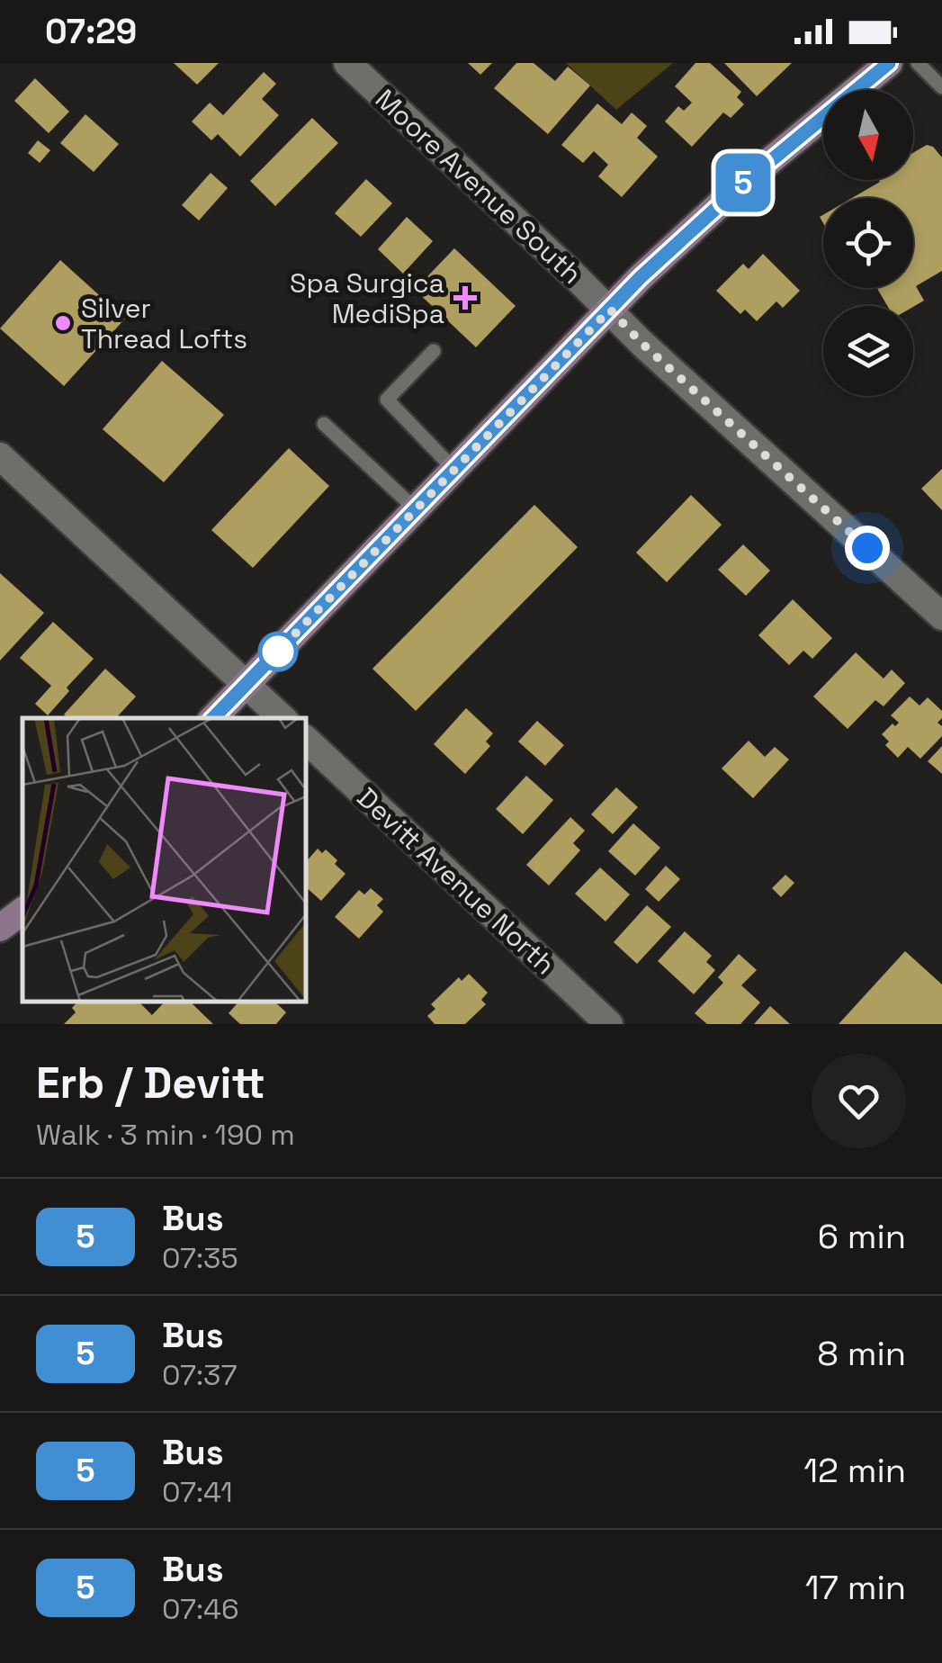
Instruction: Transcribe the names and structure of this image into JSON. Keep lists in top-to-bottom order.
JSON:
{
  "streets": {
    "street": ["Moore Avenue South", "Devitt Avenue North"]
  },
  "places": {
    "health": ["Spa Surgica MediSpa"],
    "other": ["Silver Thread Lofts"]
  },
  "lines": ["bus line 5"],
  "north": "bottom",
  "page": {
    "status": "07:29",
    "on_map": "5",
    "heading": ["Erb / Devitt", "Walk · 3 min · 190 m"],
    "list": [
      {
        "mark": "5",
        "name": "Bus",
        "note": "07:35",
        "value": "6 min"
      },
      {
        "mark": "5",
        "name": "Bus",
        "note": "07:37",
        "value": "8 min"
      },
      {
        "mark": "5",
        "name": "Bus",
        "note": "07:41",
        "value": "12 min"
      },
      {
        "mark": "5",
        "name": "Bus",
        "note": "07:46",
        "value": "17 min"
      }
    ]
  }
}
